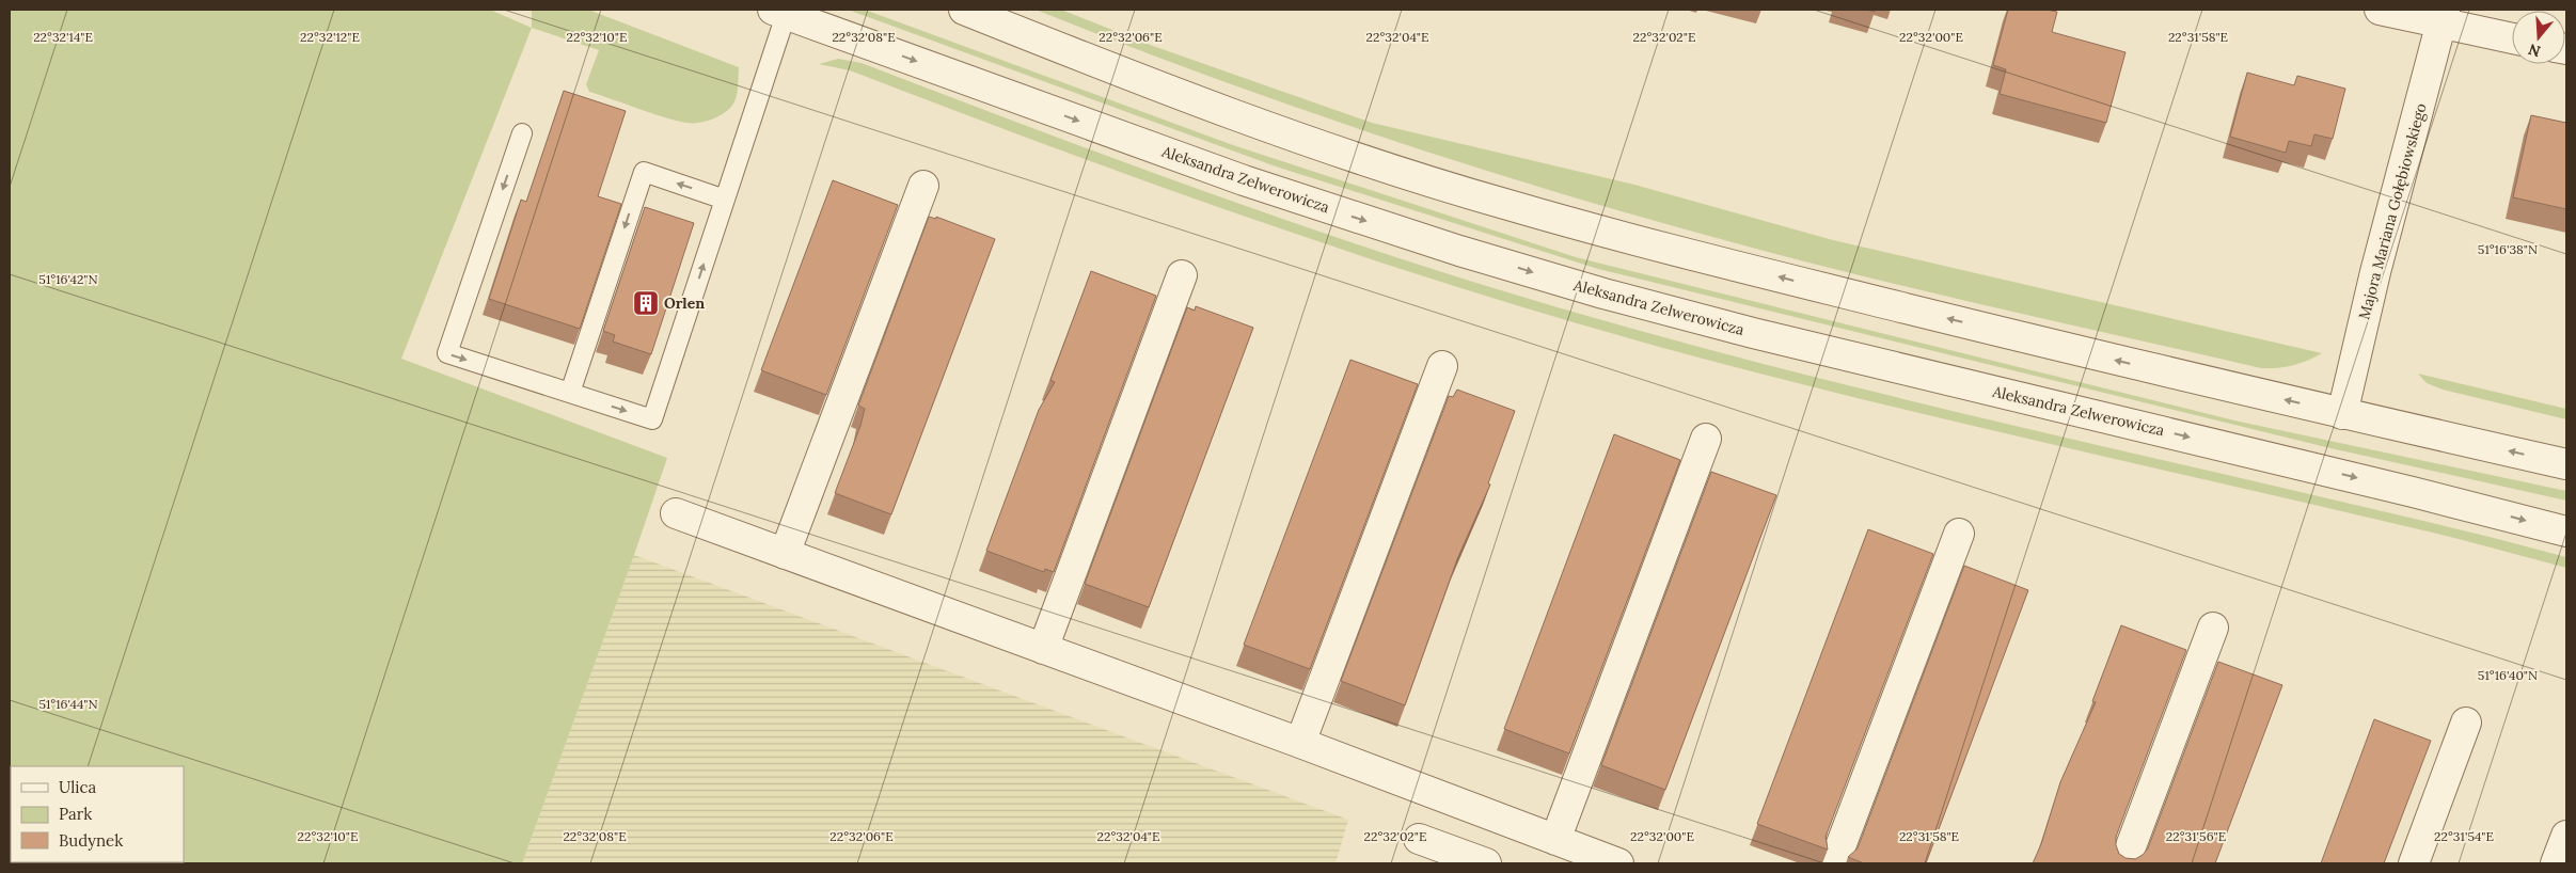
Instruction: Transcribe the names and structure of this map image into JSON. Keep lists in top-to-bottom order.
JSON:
{
  "streets": {
    "street": ["Aleksandra Zelwerowicza", "Majora Mariana Gołębiowskiego"]
  },
  "places": {
    "building": ["Orlen"]
  },
  "legend": ["Ulica", "Park", "Budynek"],
  "north": "bottom",
  "coordinates": [
    "22°32'14\"E",
    "22°32'12\"E",
    "22°32'10\"E",
    "22°32'08\"E",
    "22°32'06\"E",
    "22°32'04\"E",
    "22°32'02\"E",
    "22°32'00\"E",
    "22°31'58\"E",
    "51°16'38\"N",
    "51°16'42\"N",
    "51°16'40\"N",
    "51°16'44\"N",
    "22°31'56\"E",
    "22°31'54\"E"
  ]
}
